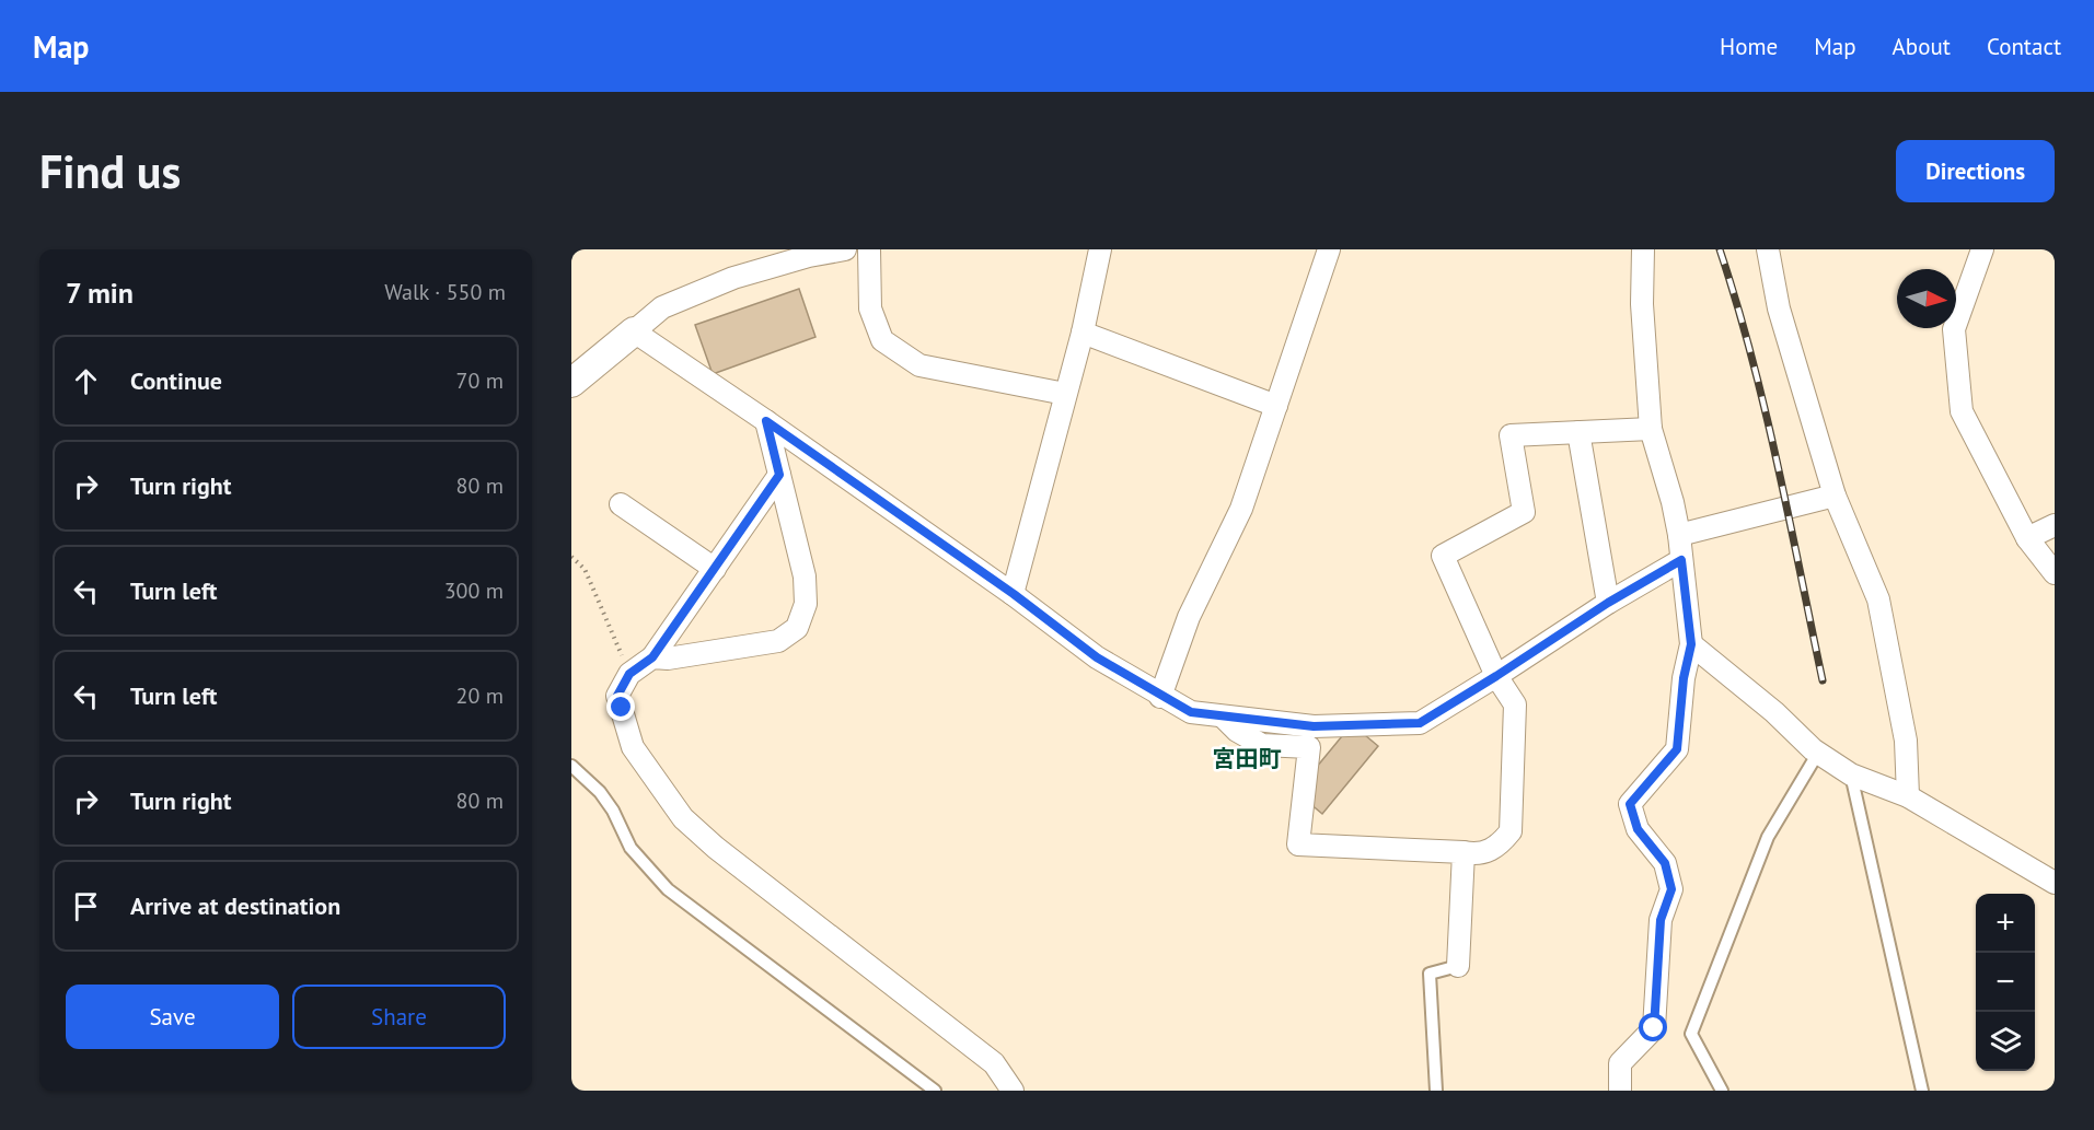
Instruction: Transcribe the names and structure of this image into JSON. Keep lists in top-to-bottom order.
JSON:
{
  "districts": ["宮田町"],
  "north": "right",
  "page": {
    "header": "Map",
    "nav": [
      "Home",
      "Map",
      "About",
      "Contact"
    ],
    "buttons": [
      "Directions",
      ["Save", "Share"]
    ],
    "title": "Find us",
    "heading": ["7 min", "Walk · 550 m"],
    "list": [
      ["Continue", "70 m"],
      ["Turn right", "80 m"],
      ["Turn left", "300 m"],
      ["Turn left", "20 m"],
      ["Turn right", "80 m"],
      "Arrive at destination"
    ],
    "map_buttons": ["+", "−"]
  }
}
